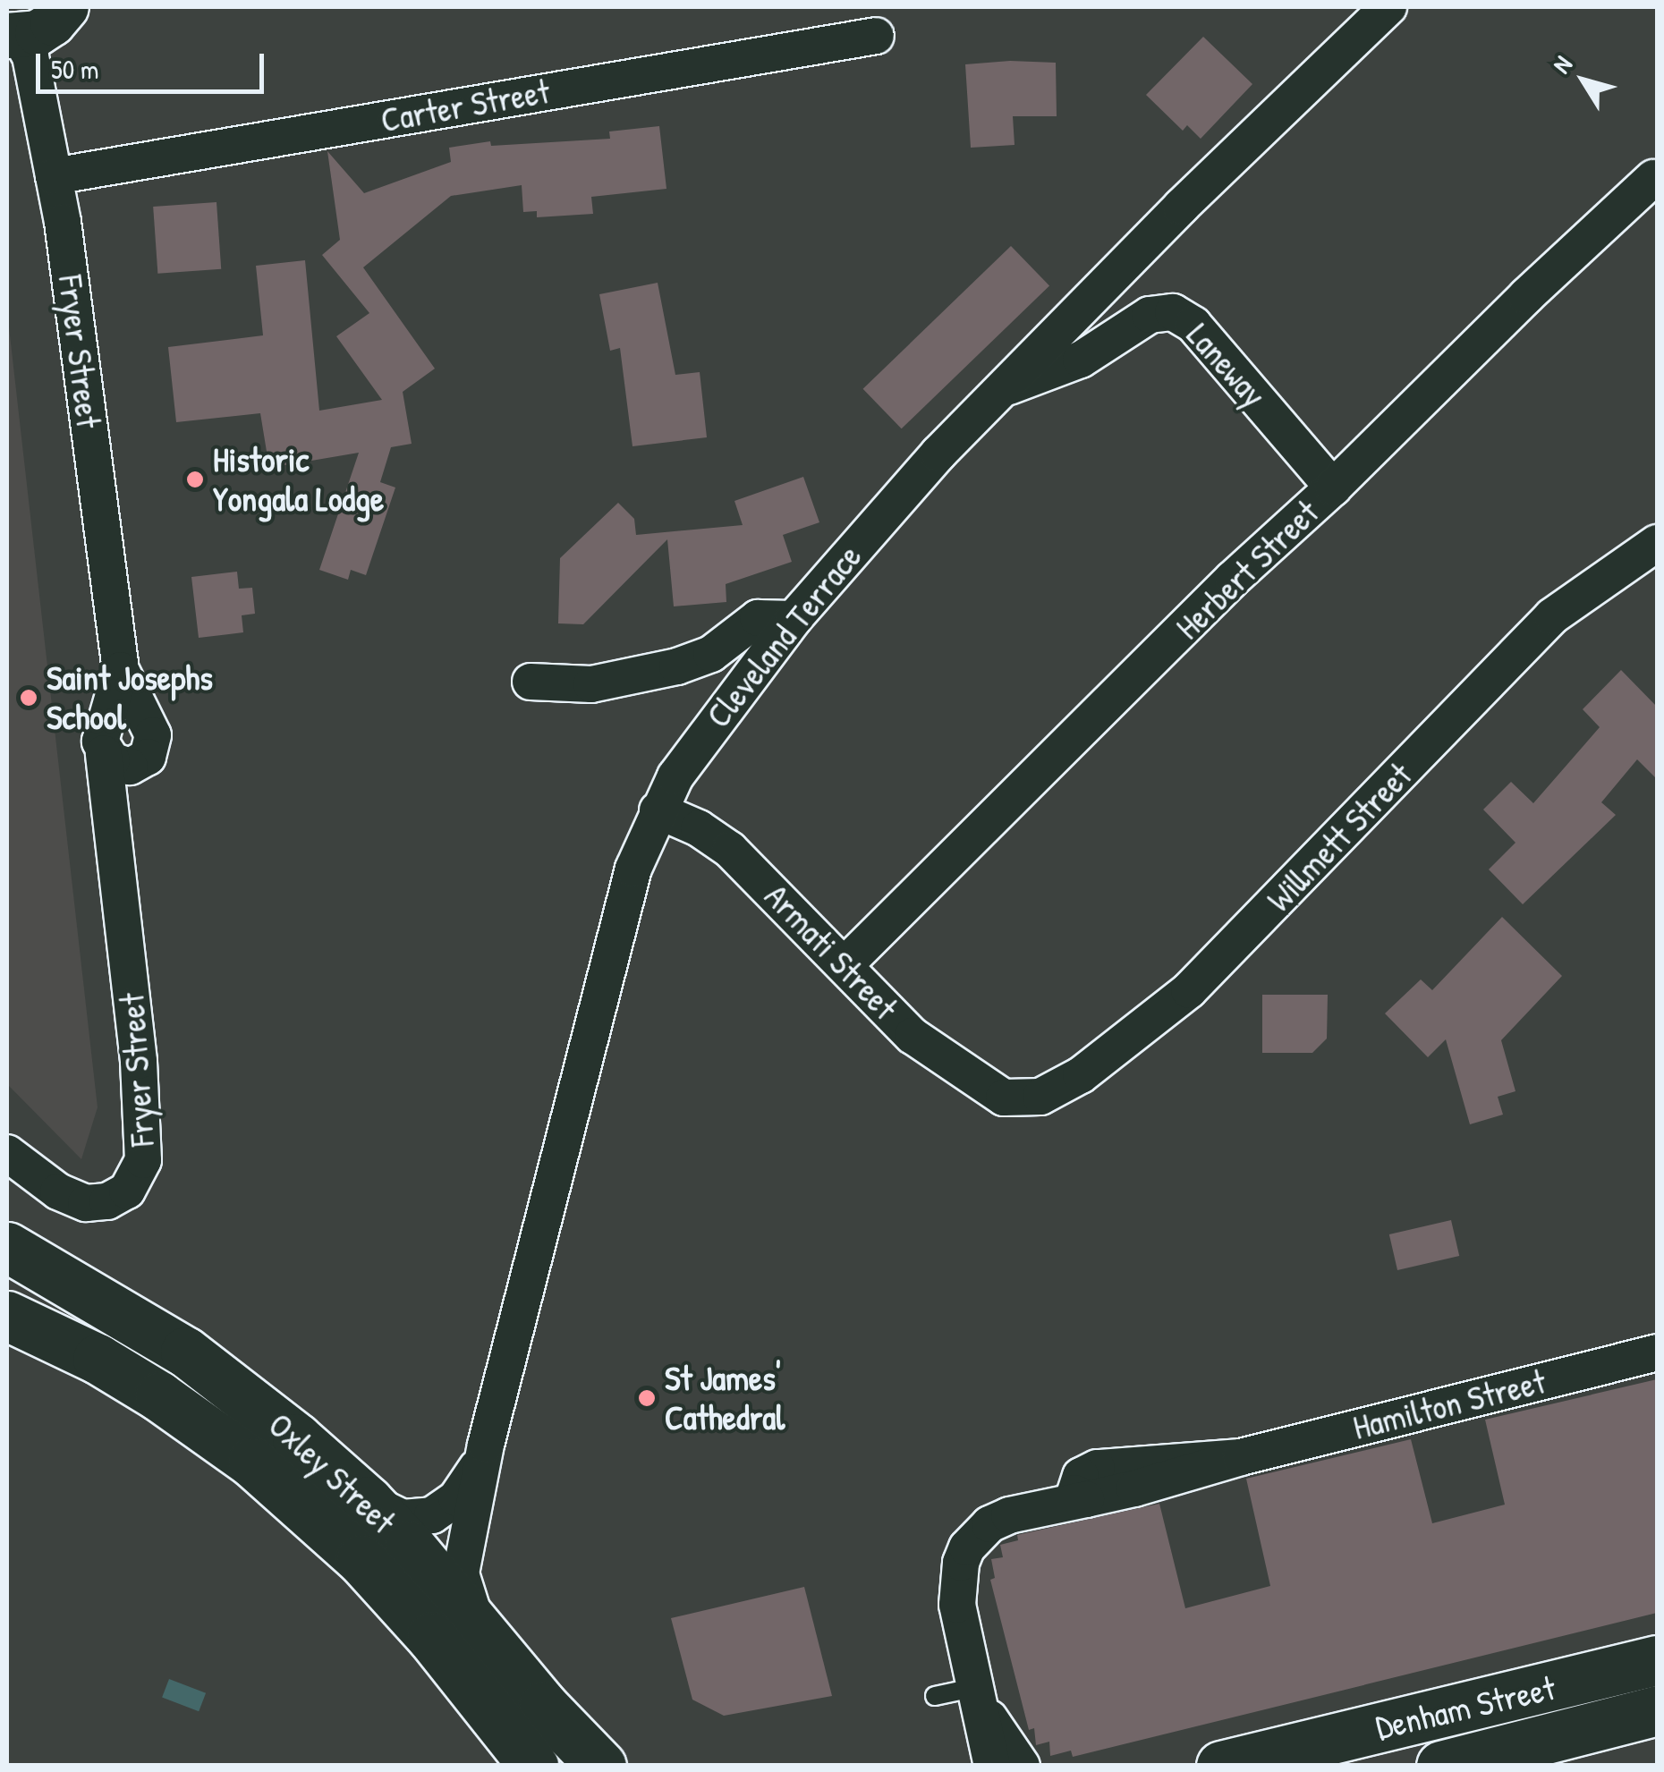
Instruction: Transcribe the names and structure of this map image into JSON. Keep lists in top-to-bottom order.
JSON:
{
  "streets": {
    "main road": ["Oxley Street", "Denham Street"],
    "street": [
      "Carter Street",
      "Fryer Street",
      "Laneway",
      "Herbert Street",
      "Cleveland Terrace",
      "Willmett Street",
      "Armati Street",
      "Hamilton Street"
    ]
  },
  "crossings": [
    ["Carter Street", "Fryer Street"],
    ["Laneway", "Herbert Street"],
    ["Laneway", "Cleveland Terrace"],
    ["Herbert Street", "Armati Street"],
    ["Cleveland Terrace", "Armati Street"],
    ["Cleveland Terrace", "Oxley Street"],
    ["Willmett Street", "Armati Street"]
  ],
  "places": ["Historic Yongala Lodge", "Saint Josephs School", "St James' Cathedral"],
  "scale_bar": "50 m",
  "north": "top left"
}
